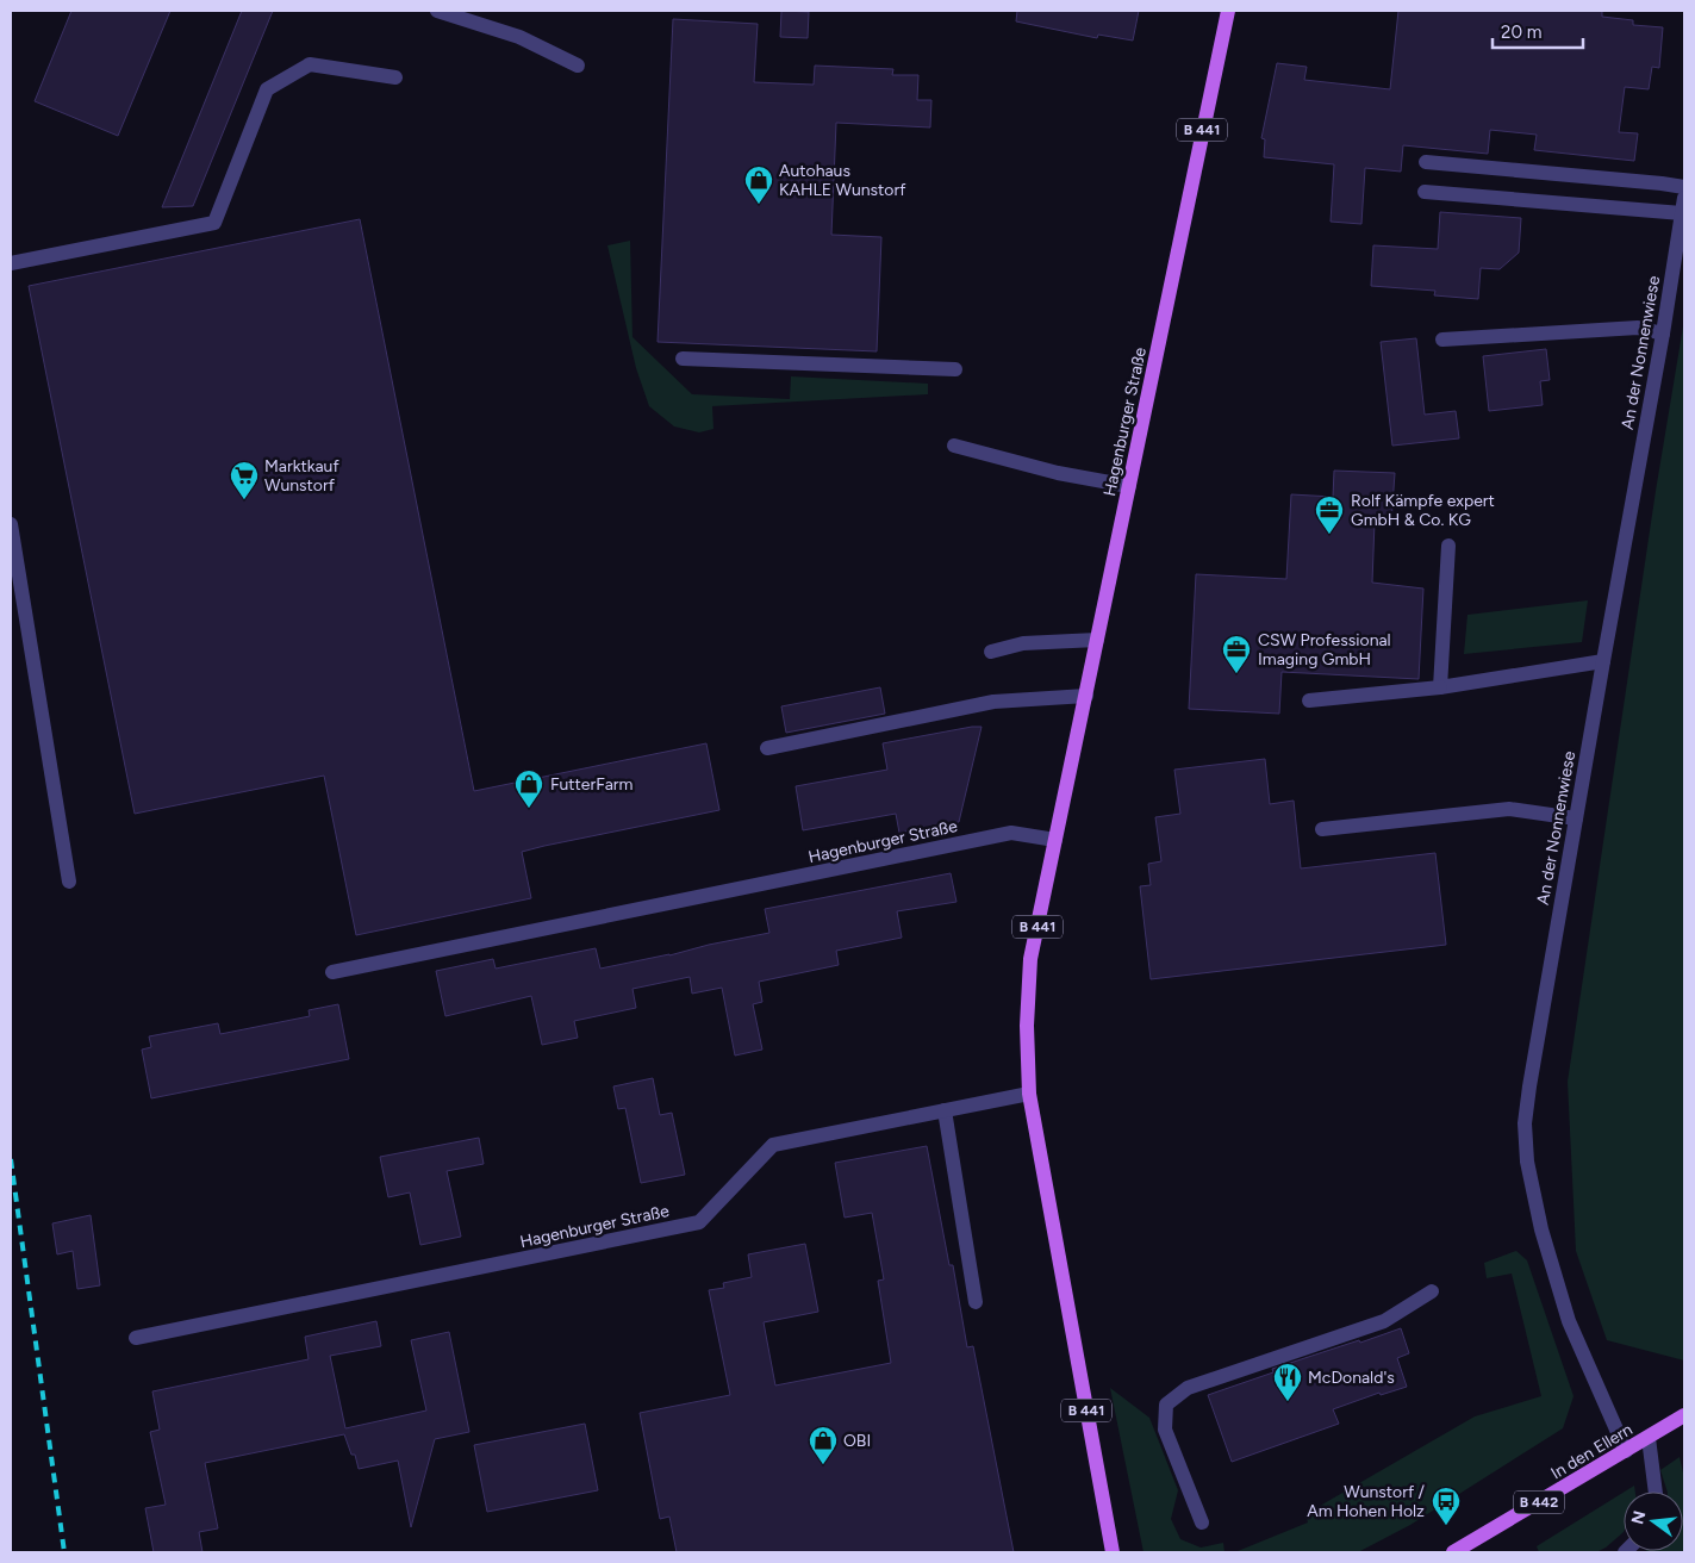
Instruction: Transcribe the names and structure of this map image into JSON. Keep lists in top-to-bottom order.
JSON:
{
  "streets": {
    "main road": [
      "B 441",
      "Hagenburger Straße",
      "In den Ellern",
      "B 442"
    ],
    "street": ["An der Nonnenwiese"]
  },
  "crossings": [
    ["An der Nonnenwiese", "In den Ellern"]
  ],
  "places": {
    "shop": ["Autohaus KAHLE Wunstorf", "FutterFarm", "OBI"],
    "supermarket": ["Marktkauf Wunstorf"],
    "office": ["Rolf Kämpfe expert GmbH & Co. KG", "CSW Professional Imaging GmbH"],
    "restaurant": ["McDonald's"],
    "bus stop": ["Wunstorf / Am Hohen Holz"]
  },
  "scale_bar": "20 m",
  "north": "left"
}
